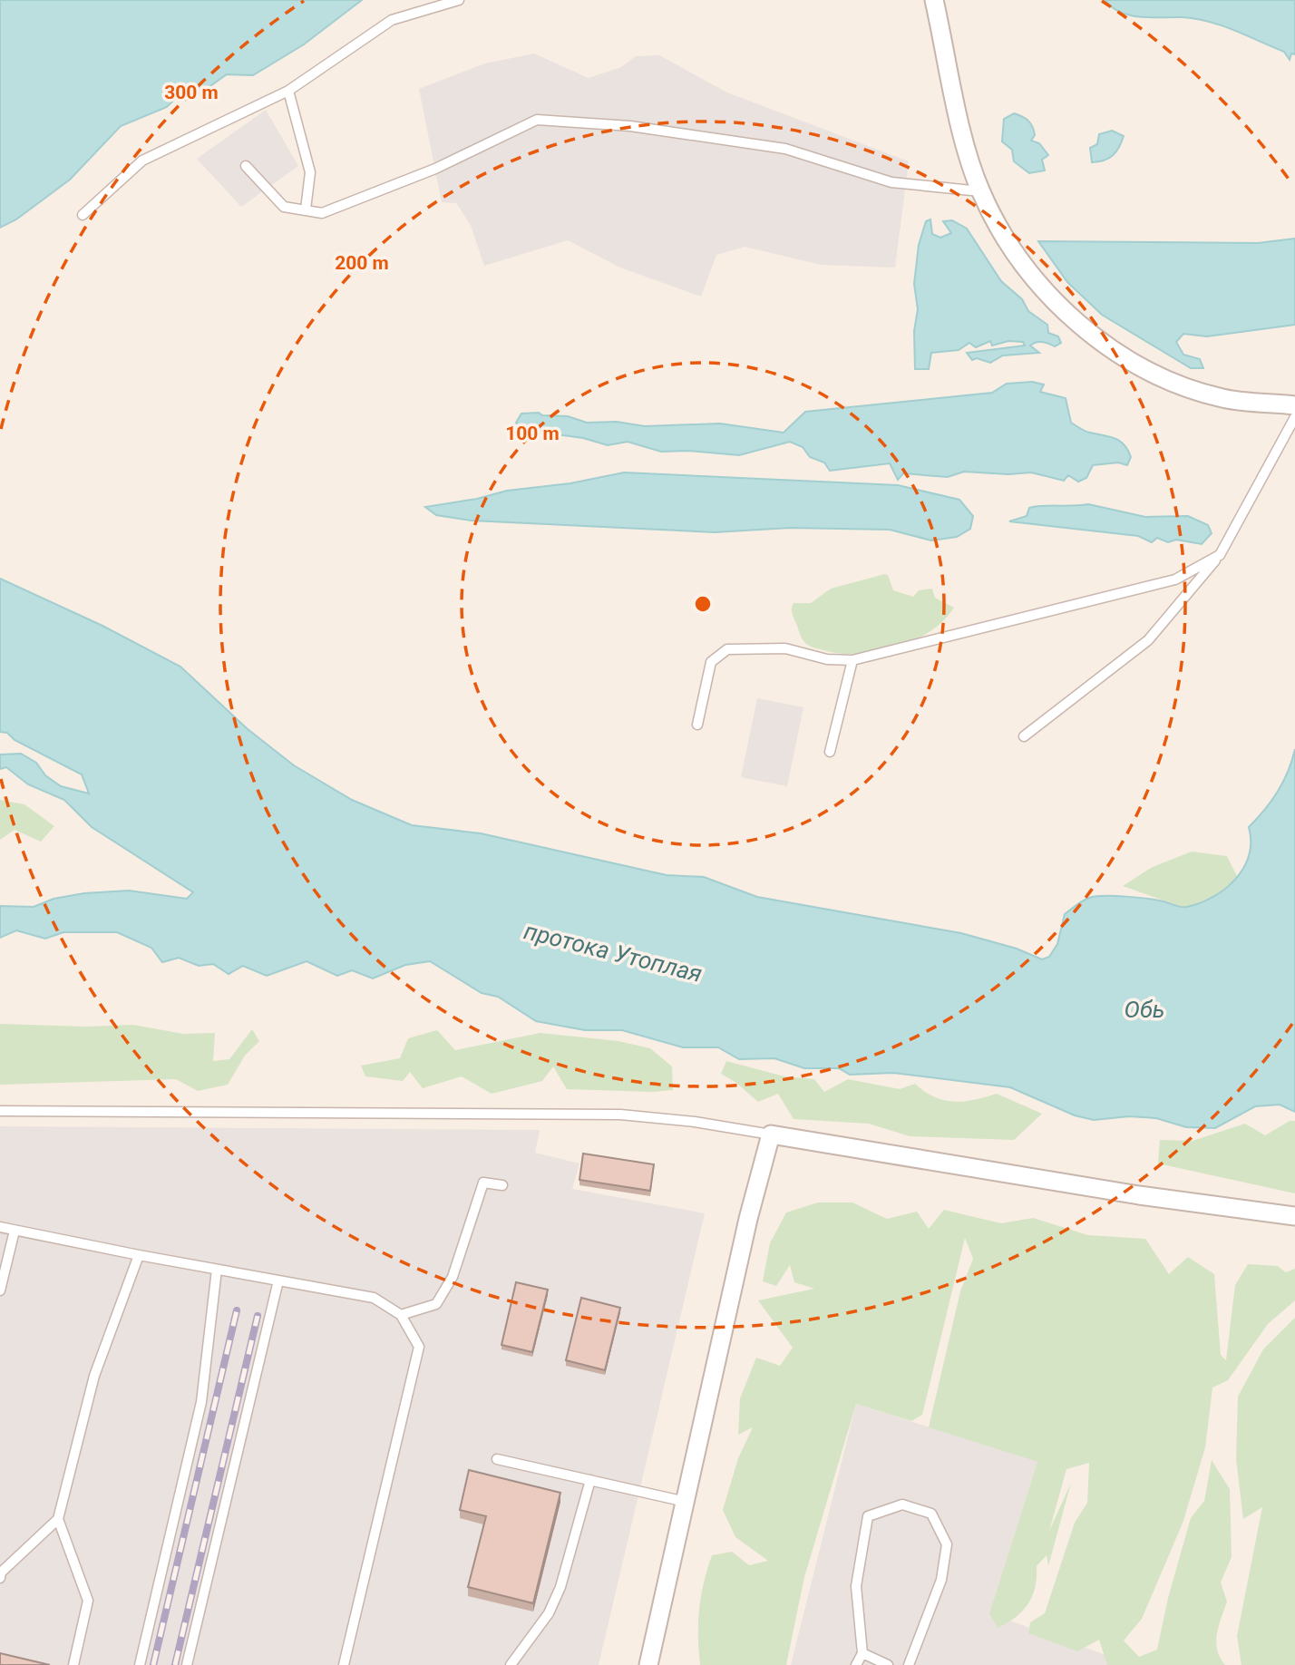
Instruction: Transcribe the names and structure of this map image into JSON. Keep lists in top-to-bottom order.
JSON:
{
  "water": ["протока Утоплая", "Обь"],
  "rings": ["300 m", "200 m", "100 m"]
}
